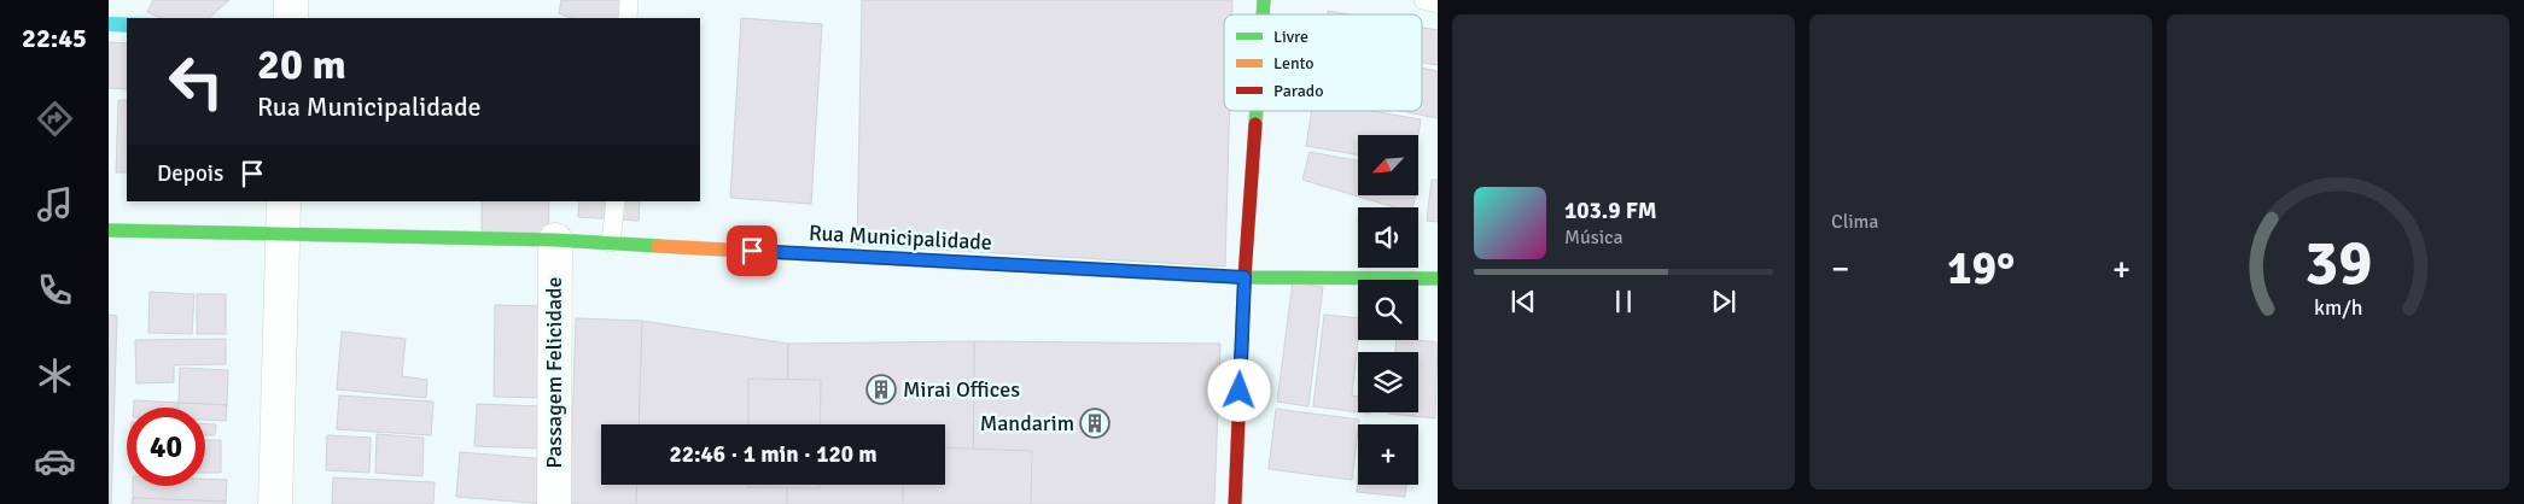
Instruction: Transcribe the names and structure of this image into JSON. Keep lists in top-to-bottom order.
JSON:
{
  "streets": {
    "street": ["Rua Municipalidade", "Passagem Felicidade"]
  },
  "crossings": [
    ["Rua Municipalidade", "Passagem Felicidade"]
  ],
  "places": {
    "building": ["Mirai Offices", "Mandarim"]
  },
  "legend": ["Livre", "Lento", "Parado"],
  "north": "bottom left",
  "page": {
    "tabs": "22:45",
    "tile": "Clima",
    "turn": ["20 m", "Rua Municipalidade"],
    "map_buttons": "+",
    "then": "Depois",
    "song": ["103.9 FM", "Música"],
    "heat": ["−", "19°", "+"],
    "limit": "40",
    "trip": "22:46 · 1 min · 120 m",
    "gauge": ["39", "km/h"]
  }
}
